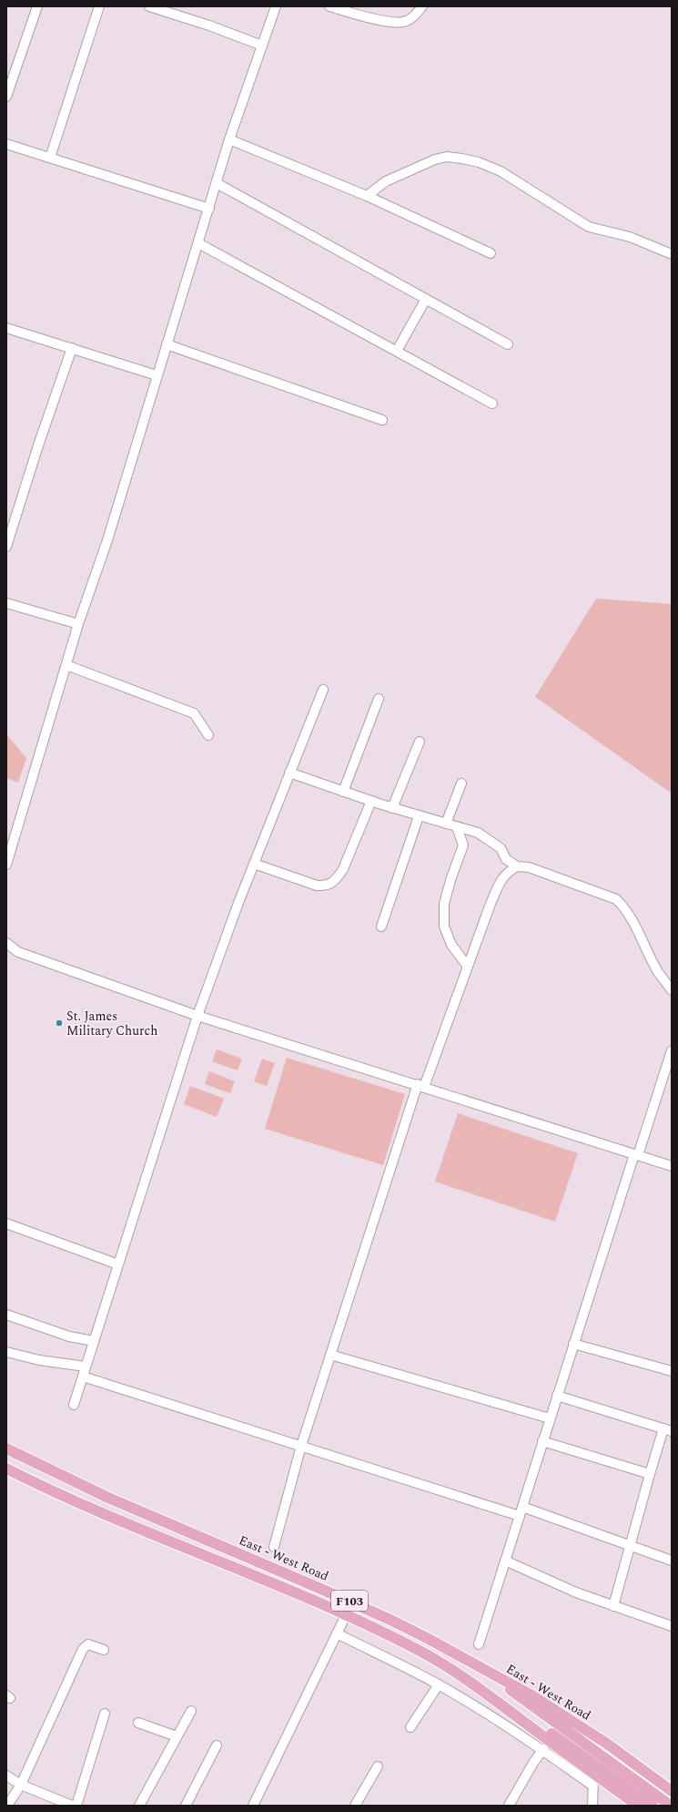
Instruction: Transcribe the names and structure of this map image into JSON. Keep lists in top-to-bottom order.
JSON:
{
  "streets": {
    "main road": ["East - West Road", "F103"]
  },
  "places": ["St. James Military Church"]
}
